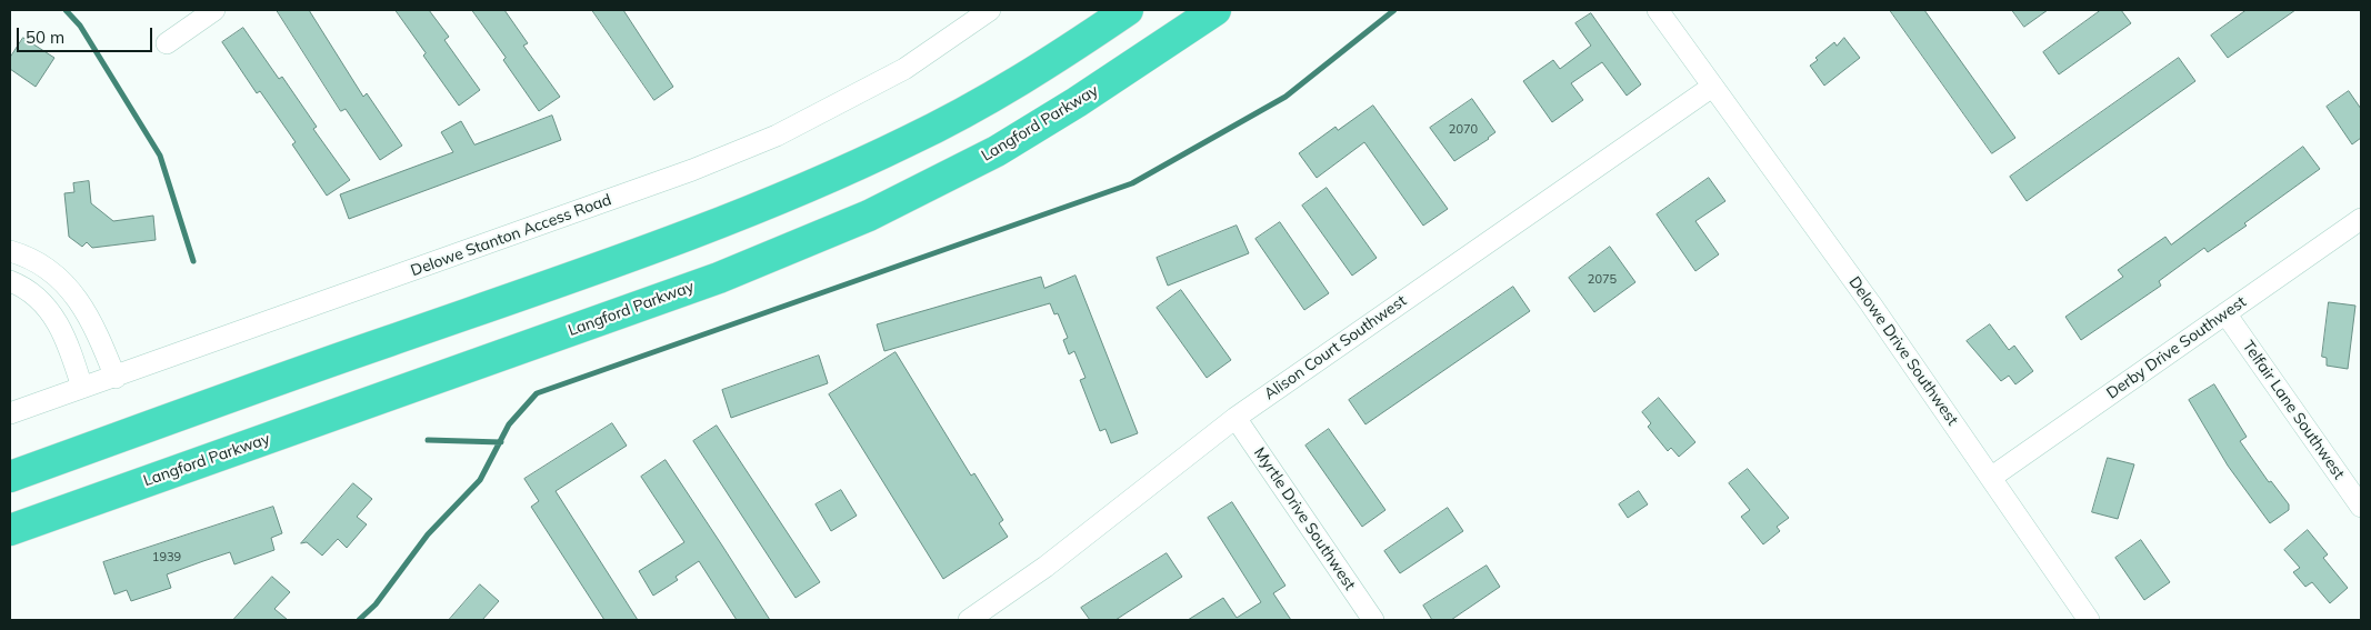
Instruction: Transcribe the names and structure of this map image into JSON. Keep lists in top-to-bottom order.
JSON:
{
  "streets": {
    "highway": ["Langford Parkway"],
    "street": [
      "Delowe Stanton Access Road",
      "Alison Court Southwest",
      "Derby Drive Southwest",
      "Delowe Drive Southwest",
      "Telfair Lane Southwest",
      "Myrtle Drive Southwest"
    ]
  },
  "crossings": [
    ["Alison Court Southwest", "Delowe Drive Southwest"],
    ["Alison Court Southwest", "Myrtle Drive Southwest"],
    ["Derby Drive Southwest", "Delowe Drive Southwest"],
    ["Derby Drive Southwest", "Telfair Lane Southwest"]
  ],
  "house_numbers": ["2070", "2075", "1939"],
  "scale_bar": "50 m"
}
